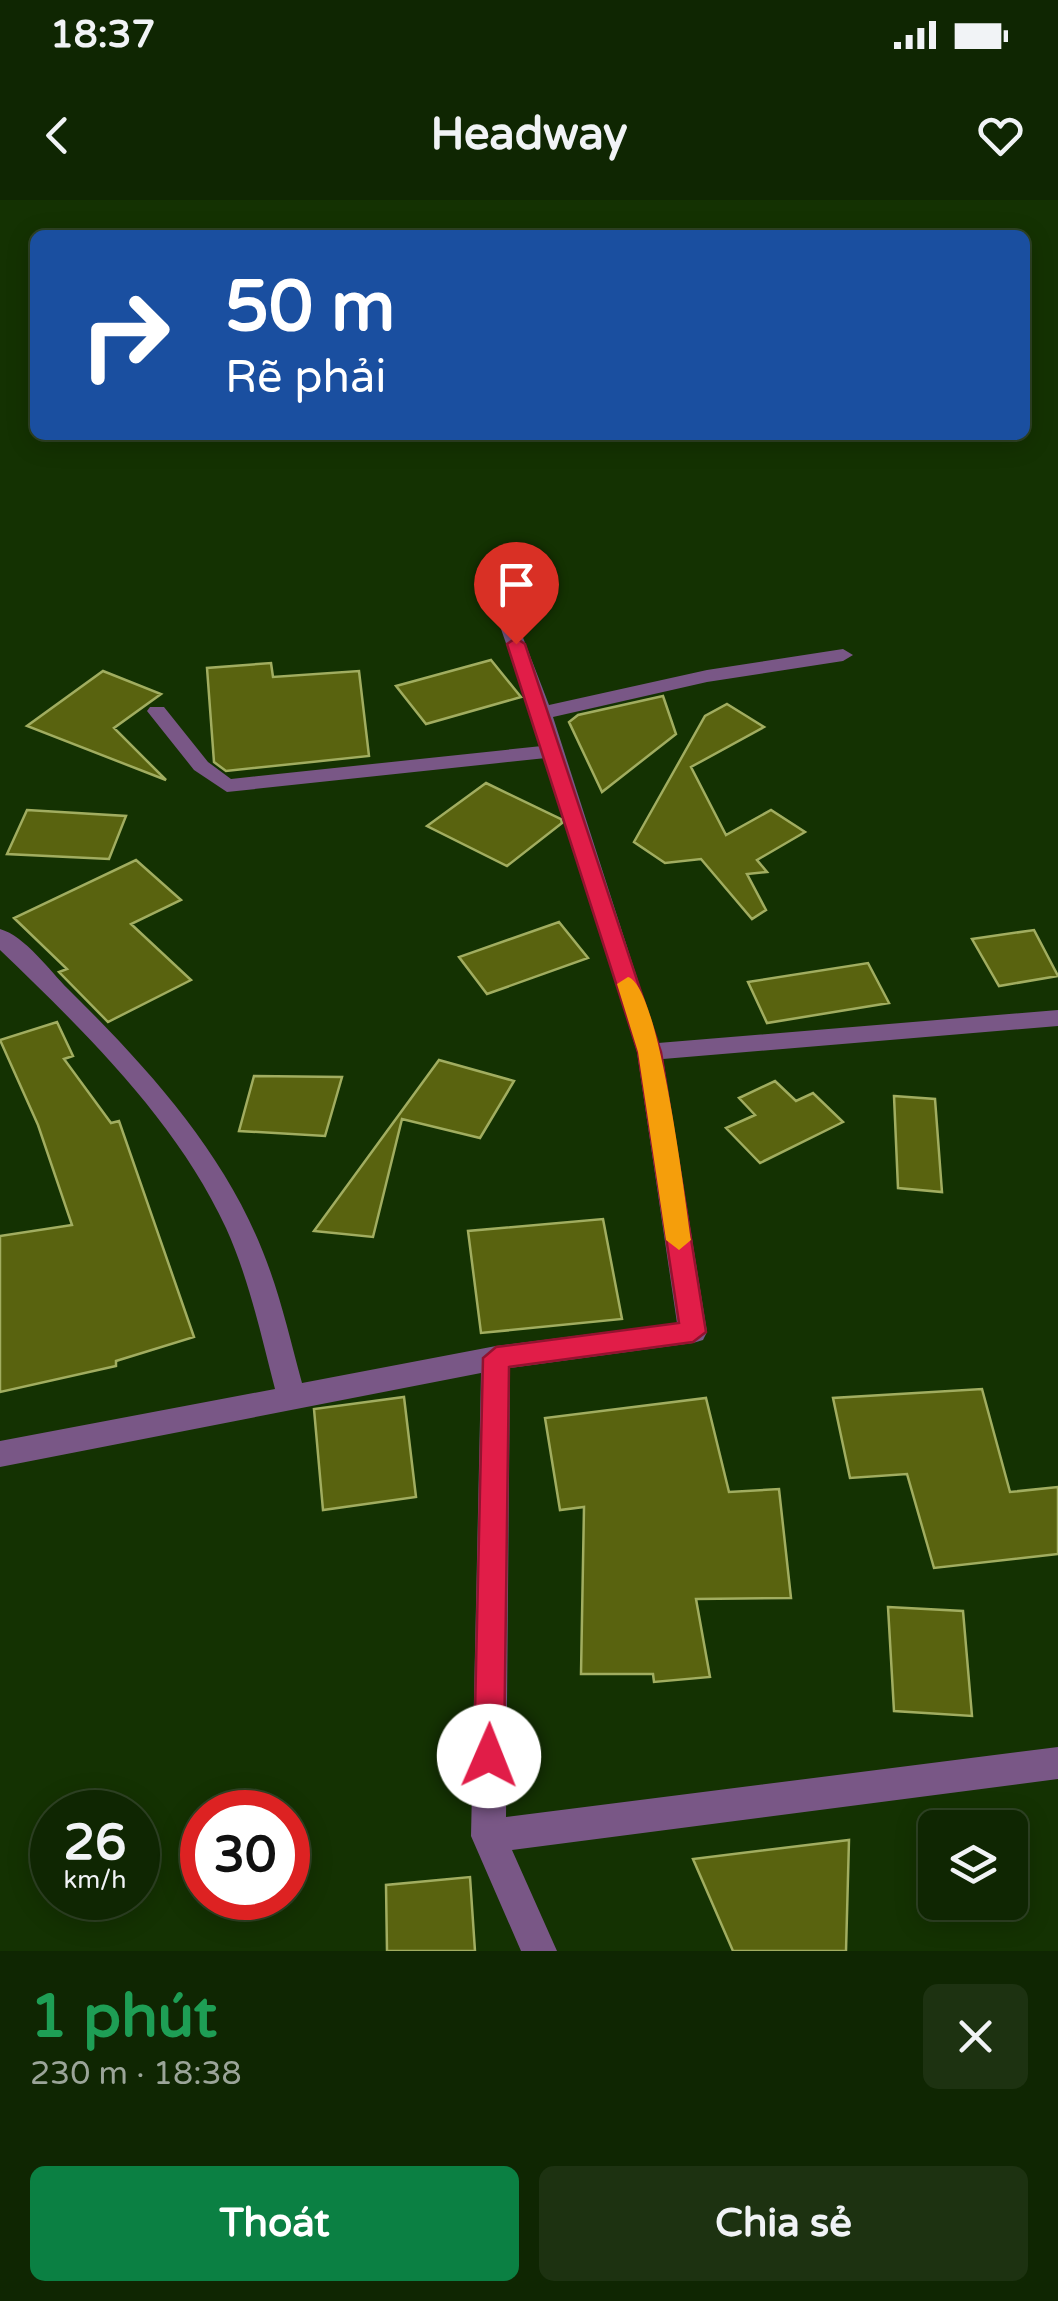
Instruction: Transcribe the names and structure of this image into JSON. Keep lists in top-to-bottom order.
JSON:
{
  "page": {
    "status": "18:37",
    "header": "Headway",
    "turn": ["50 m", "Rẽ phải"],
    "speed": "26 km/h",
    "limit": "30",
    "heading": ["1 phút", "230 m · 18:38"],
    "buttons": ["Thoát", "Chia sẻ"]
  }
}
